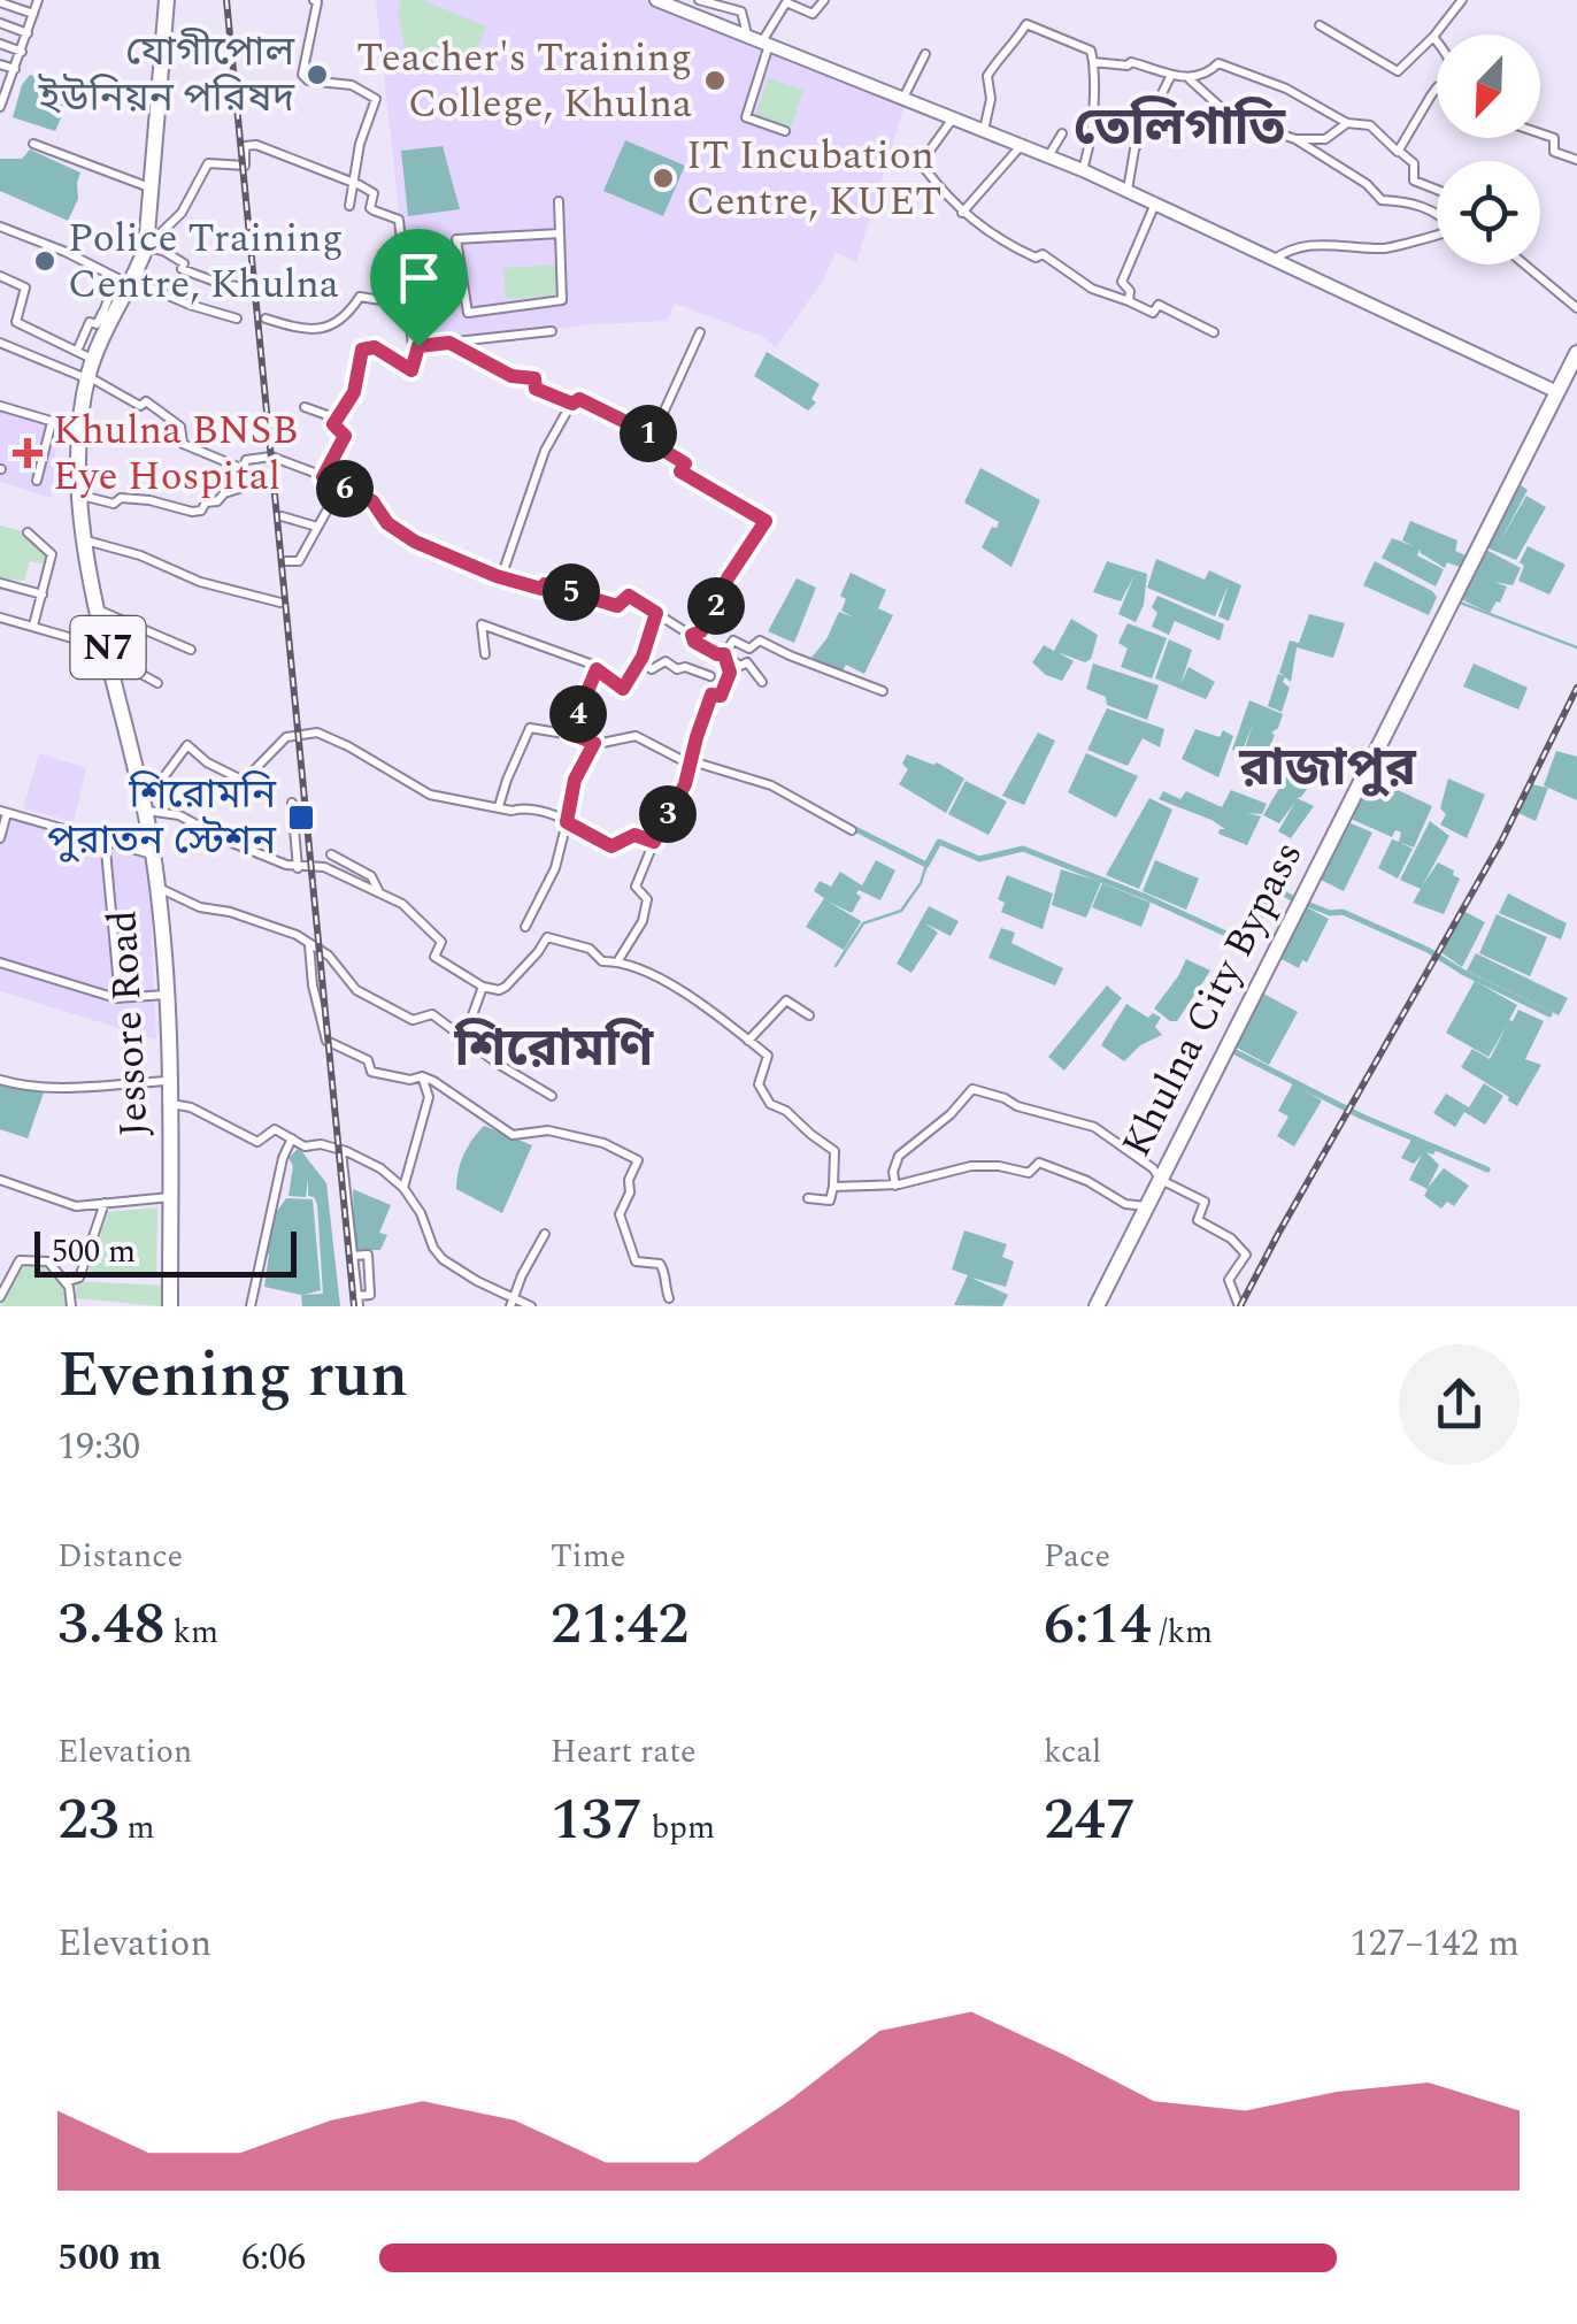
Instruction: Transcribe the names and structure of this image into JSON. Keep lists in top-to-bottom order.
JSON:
{
  "streets": {
    "highway": ["N7", "Khulna City Bypass", "Jessore Road"]
  },
  "districts": ["তেলিগাতি", "রাজাপুর", "শিরোমণি"],
  "places": {
    "other": [
      "যোগীপোল ইউনিয়ন পরিষদ",
      "Teacher's Training College, Khulna",
      "IT Incubation Centre, KUET",
      "Police Training Centre, Khulna"
    ],
    "health": ["Khulna BNSB Eye Hospital"],
    "transit": ["শিরোমনি পুরাতন স্টেশন"]
  },
  "scale_bar": "500 m",
  "north": "bottom left",
  "page": {
    "pins": [
      "1",
      "6",
      "5",
      "2",
      "4",
      "3"
    ],
    "scale": "500 m",
    "heading": ["Evening run", "19:30"],
    "stats": [
      ["Distance", "3.48 km"],
      ["Time", "21:42"],
      ["Pace", "6:14 /km"],
      ["Elevation", "23 m"],
      ["Heart rate", "137 bpm"],
      ["kcal", "247"]
    ],
    "chart": ["Elevation", "127–142 m"],
    "list": [
      {
        "name": "500 m",
        "note": "6:06"
      }
    ]
  }
}
